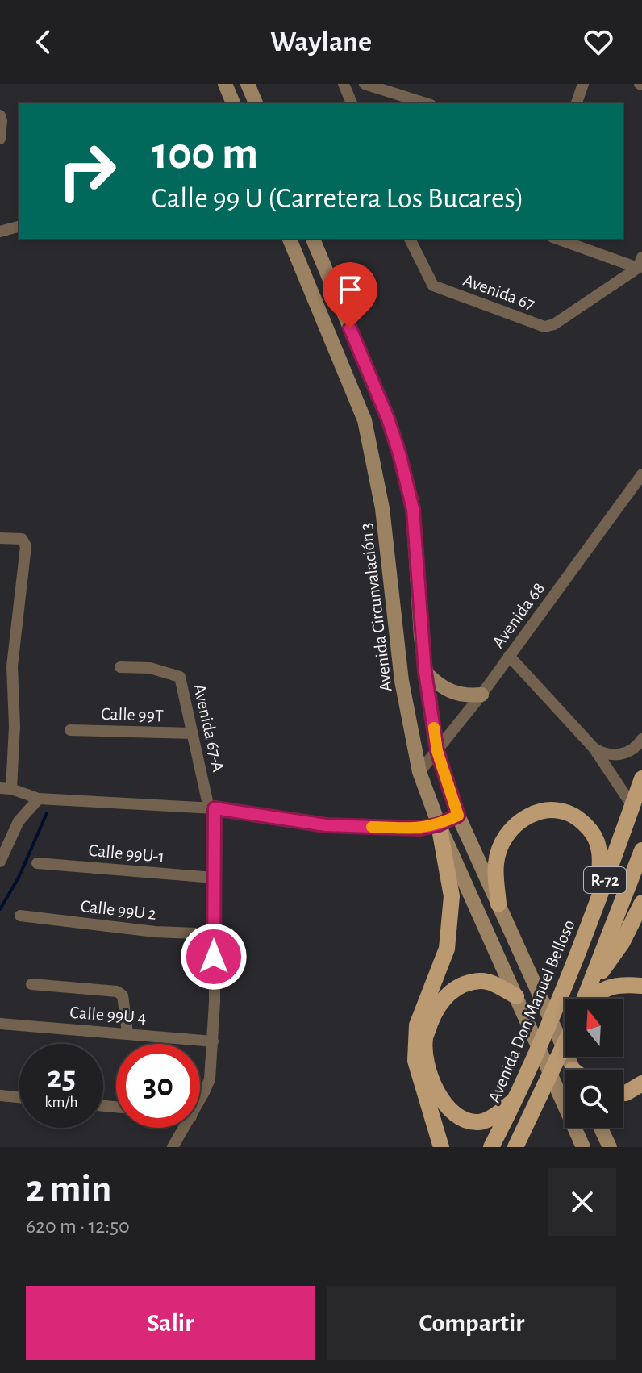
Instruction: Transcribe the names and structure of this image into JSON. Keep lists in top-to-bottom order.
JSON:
{
  "streets": {
    "main road": ["Avenida Circunvalación 3", "R-72", "Avenida Don Manuel Belloso"],
    "street": [
      "Avenida 67",
      "Avenida 68",
      "Calle 99T",
      "Avenida 67-A",
      "Calle 99U-1",
      "Calle 99U 2",
      "Calle 99U 4"
    ]
  },
  "crossings": [
    ["Avenida Circunvalación 3", "Avenida 68"],
    ["Calle 99T", "Avenida 67-A"],
    ["Avenida 67-A", "Calle 99U-1"],
    ["Avenida 67-A", "Calle 99U 2"],
    ["Avenida 67-A", "Calle 99U 4"]
  ],
  "north": "top",
  "page": {
    "header": "Waylane",
    "turn": ["100 m", "Calle 99 U (Carretera Los Bucares)"],
    "speed": "25 km/h",
    "limit": "30",
    "heading": ["2 min", "620 m · 12:50"],
    "buttons": ["Salir", "Compartir"]
  }
}
